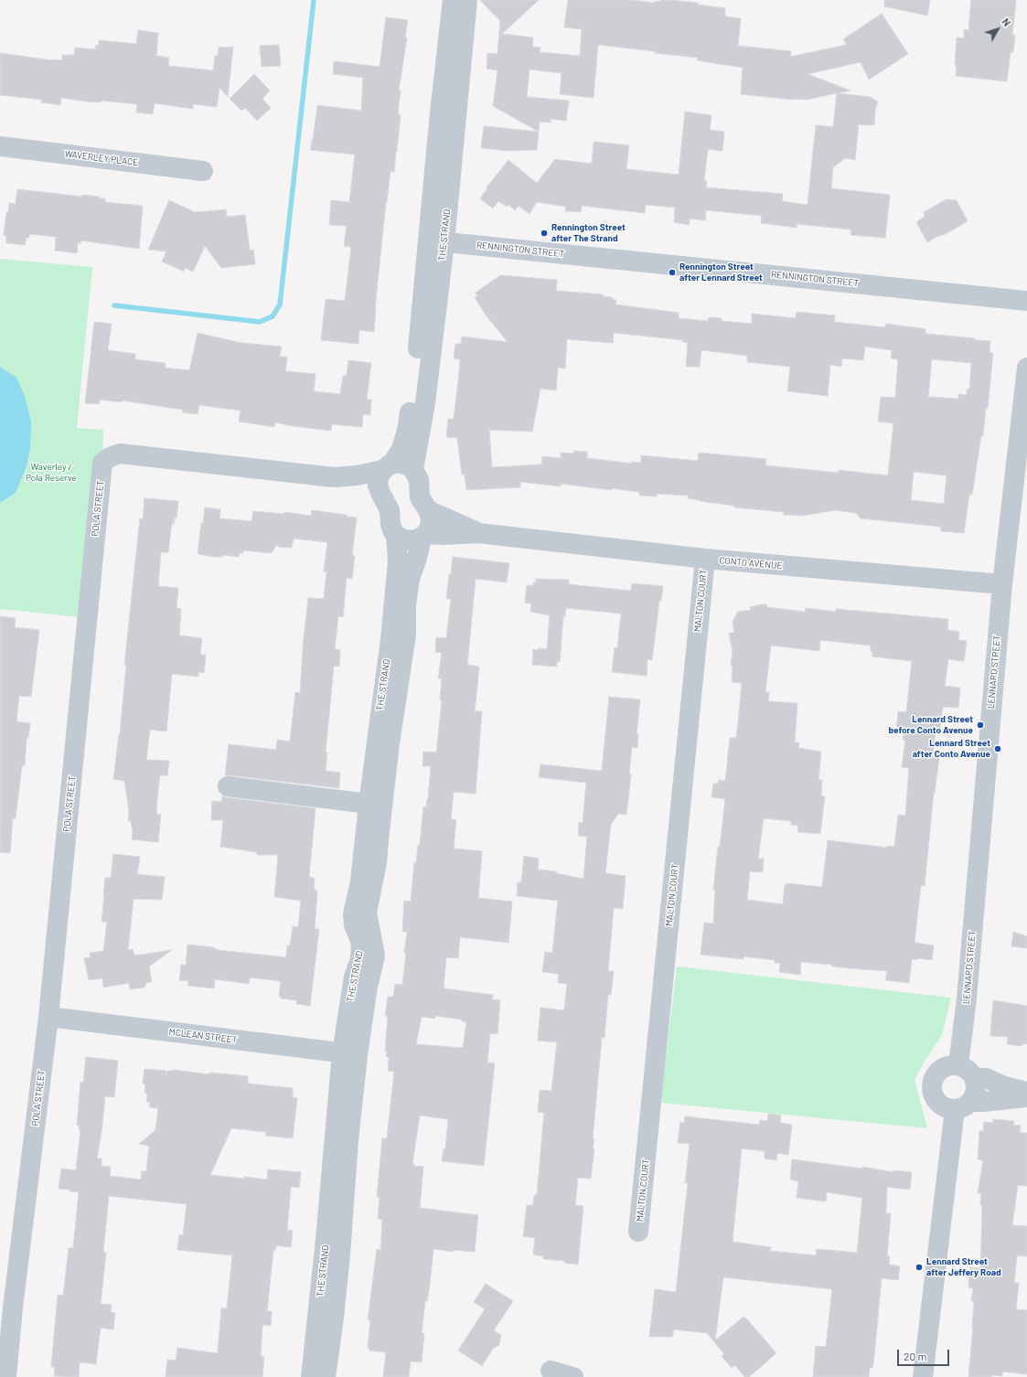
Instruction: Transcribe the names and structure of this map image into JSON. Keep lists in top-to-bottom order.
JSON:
{
  "streets": {
    "street": [
      "WAVERLEY PLACE",
      "THE STRAND",
      "RENNINGTON STREET",
      "POLA STREET",
      "CONTO AVENUE",
      "MALTON COURT",
      "LENNARD STREET",
      "MCLEAN STREET"
    ]
  },
  "crossings": [
    ["THE STRAND", "RENNINGTON STREET"],
    ["THE STRAND", "POLA STREET"],
    ["THE STRAND", "CONTO AVENUE"],
    ["THE STRAND", "MCLEAN STREET"],
    ["POLA STREET", "MCLEAN STREET"],
    ["CONTO AVENUE", "MALTON COURT"],
    ["CONTO AVENUE", "LENNARD STREET"]
  ],
  "parks": ["Waverley / Pola Reserve"],
  "places": [
    "Rennington Street after The Strand",
    "Rennington Street after Lennard Street",
    "Lennard Street before Conto Avenue",
    "Lennard Street after Conto Avenue",
    "Lennard Street after Jeffery Road"
  ],
  "scale_bar": "20 m",
  "north": "top right"
}
